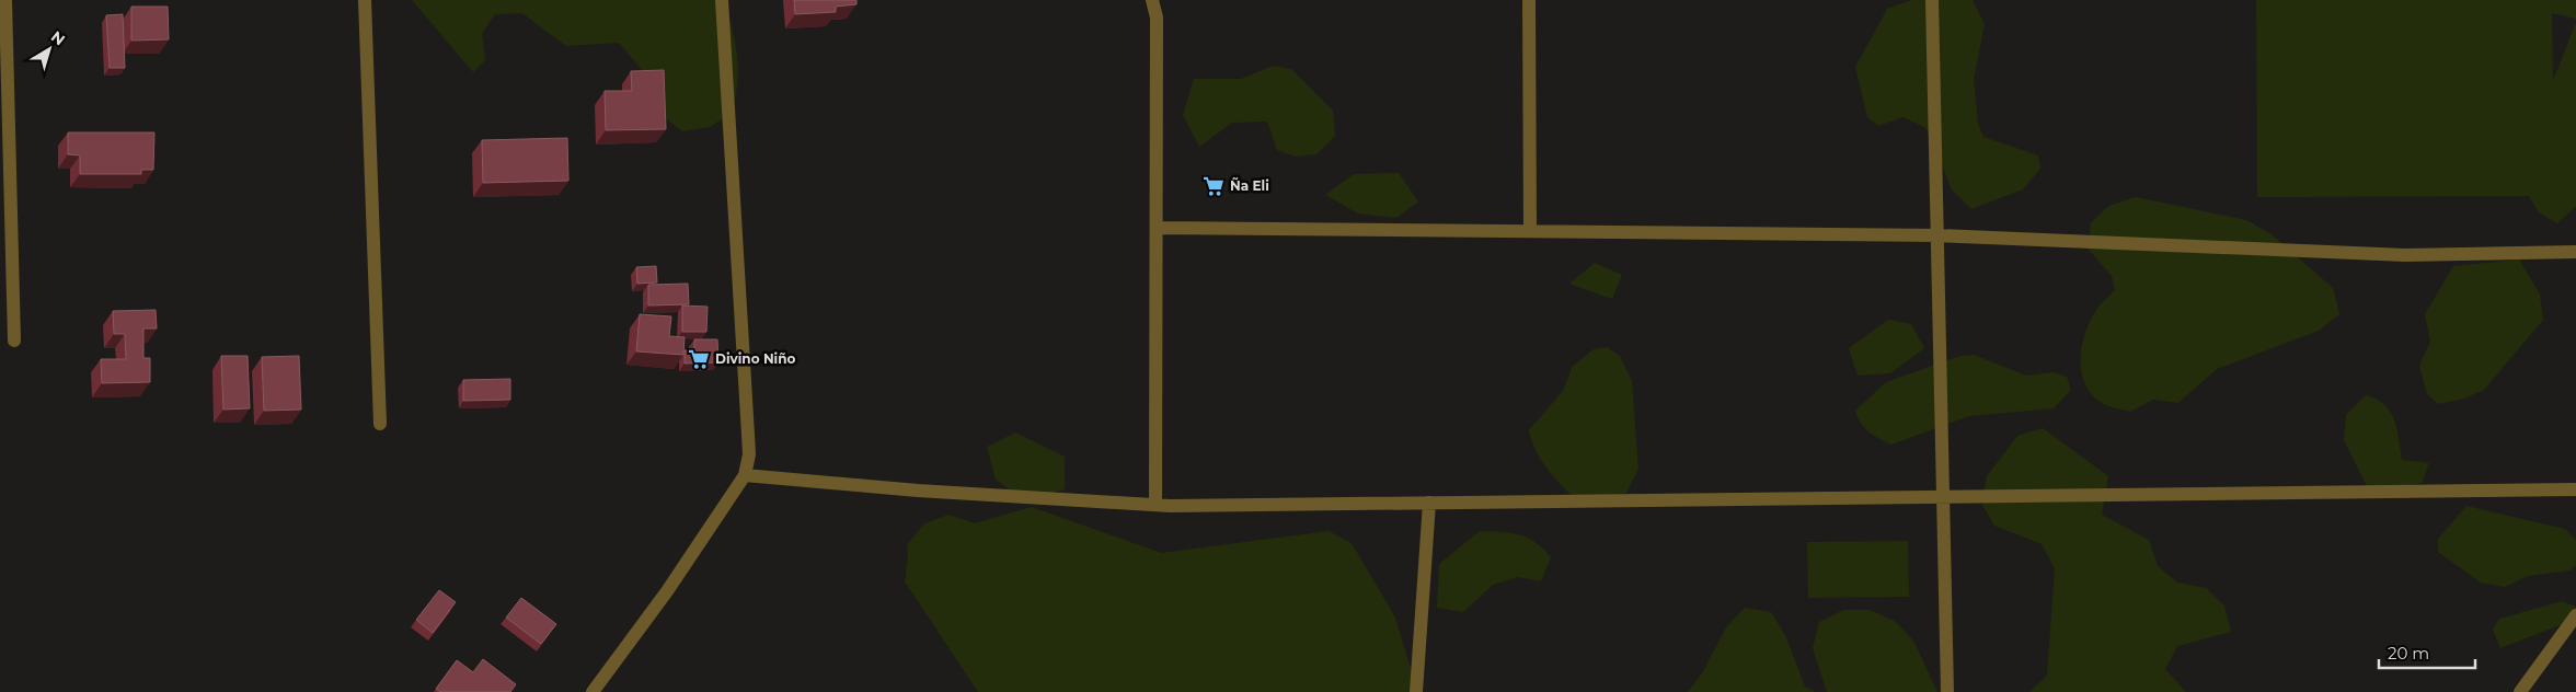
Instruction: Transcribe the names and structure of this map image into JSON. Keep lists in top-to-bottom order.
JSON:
{
  "places": {
    "supermarket": ["Ña Eli", "Divino Niño"]
  },
  "scale_bar": "20 m",
  "north": "top right"
}
